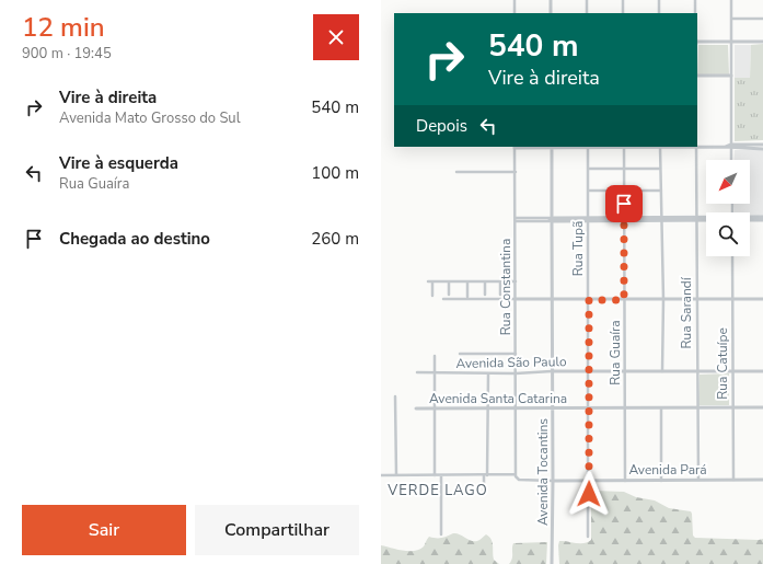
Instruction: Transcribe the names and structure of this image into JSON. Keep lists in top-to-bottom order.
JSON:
{
  "streets": {
    "street": [
      "Rua Tupã",
      "Rua Constantina",
      "Rua Sarandí",
      "Rua Guaíra",
      "Avenida São Paulo",
      "Rua Catuípe",
      "Avenida Santa Catarina",
      "Avenida Pará",
      "Avenida Tocantins"
    ]
  },
  "crossings": [
    ["Rua Tupã", "Avenida São Paulo"],
    ["Rua Tupã", "Avenida Santa Catarina"],
    ["Rua Tupã", "Avenida Pará"],
    ["Rua Constantina", "Avenida São Paulo"],
    ["Rua Constantina", "Avenida Santa Catarina"],
    ["Rua Constantina", "Avenida Pará"],
    ["Rua Sarandí", "Avenida São Paulo"],
    ["Rua Sarandí", "Avenida Santa Catarina"],
    ["Rua Sarandí", "Avenida Pará"],
    ["Rua Guaíra", "Avenida São Paulo"],
    ["Rua Guaíra", "Avenida Santa Catarina"],
    ["Rua Guaíra", "Avenida Pará"],
    ["Avenida São Paulo", "Rua Catuípe"],
    ["Avenida São Paulo", "Avenida Tocantins"],
    ["Rua Catuípe", "Avenida Santa Catarina"],
    ["Rua Catuípe", "Avenida Pará"],
    ["Avenida Santa Catarina", "Avenida Tocantins"],
    ["Avenida Pará", "Avenida Tocantins"]
  ],
  "districts": ["VERDE LAGO"],
  "north": "bottom left",
  "page": {
    "heading": ["12 min", "900 m · 19:45"],
    "turn": ["540 m", "Vire à direita"],
    "list": [
      {
        "name": "Vire à direita",
        "note": "Avenida Mato Grosso do Sul",
        "value": "540 m"
      },
      {
        "name": "Vire à esquerda",
        "note": "Rua Guaíra",
        "value": "100 m"
      },
      {
        "name": "Chegada ao destino",
        "value": "260 m"
      }
    ],
    "then": "Depois",
    "buttons": ["Sair", "Compartilhar"]
  }
}
